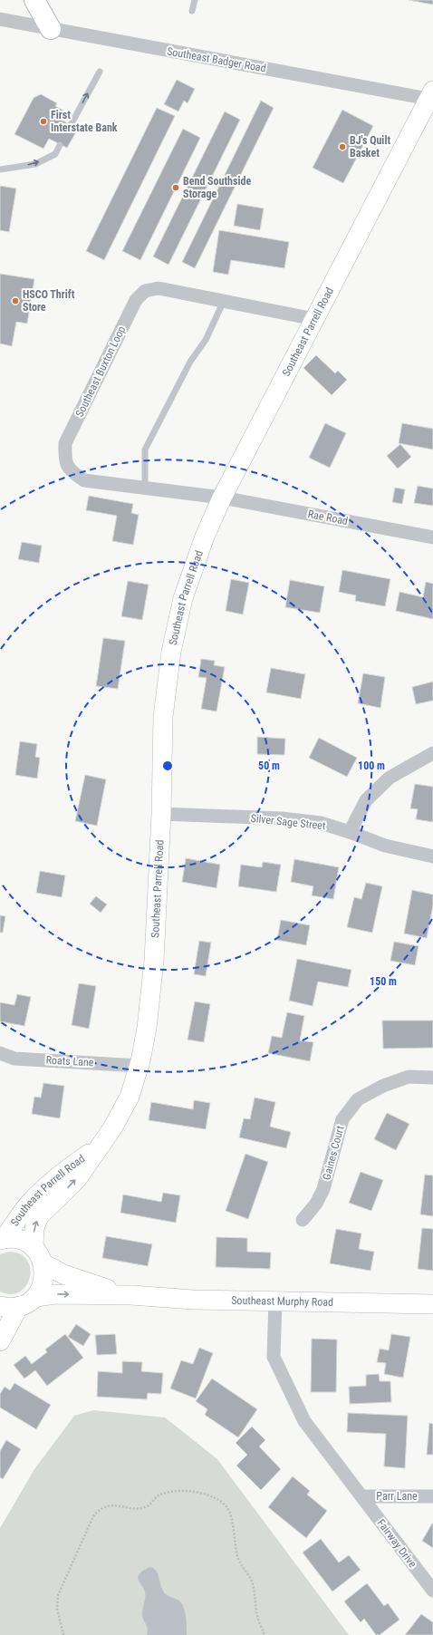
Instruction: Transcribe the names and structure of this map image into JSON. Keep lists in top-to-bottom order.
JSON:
{
  "streets": {
    "street": [
      "Southeast Badger Road",
      "Southeast Parrell Road",
      "Southeast Buxton Loop",
      "Rae Road",
      "Silver Sage Street",
      "Roats Lane",
      "Gaines Court",
      "Southeast Murphy Road",
      "Parr Lane",
      "Fairway Drive"
    ]
  },
  "crossings": [
    ["Southeast Badger Road", "Southeast Parrell Road"],
    ["Southeast Parrell Road", "Southeast Buxton Loop"],
    ["Southeast Parrell Road", "Rae Road"],
    ["Southeast Parrell Road", "Silver Sage Street"],
    ["Southeast Parrell Road", "Roats Lane"],
    ["Southeast Buxton Loop", "Rae Road"],
    ["Southeast Murphy Road", "Fairway Drive"],
    ["Parr Lane", "Fairway Drive"]
  ],
  "places": [
    "First Interstate Bank",
    "BJ's Quilt Basket",
    "Bend Southside Storage",
    "HSCO Thrift Store"
  ],
  "rings": ["50 m", "100 m", "150 m"]
}
